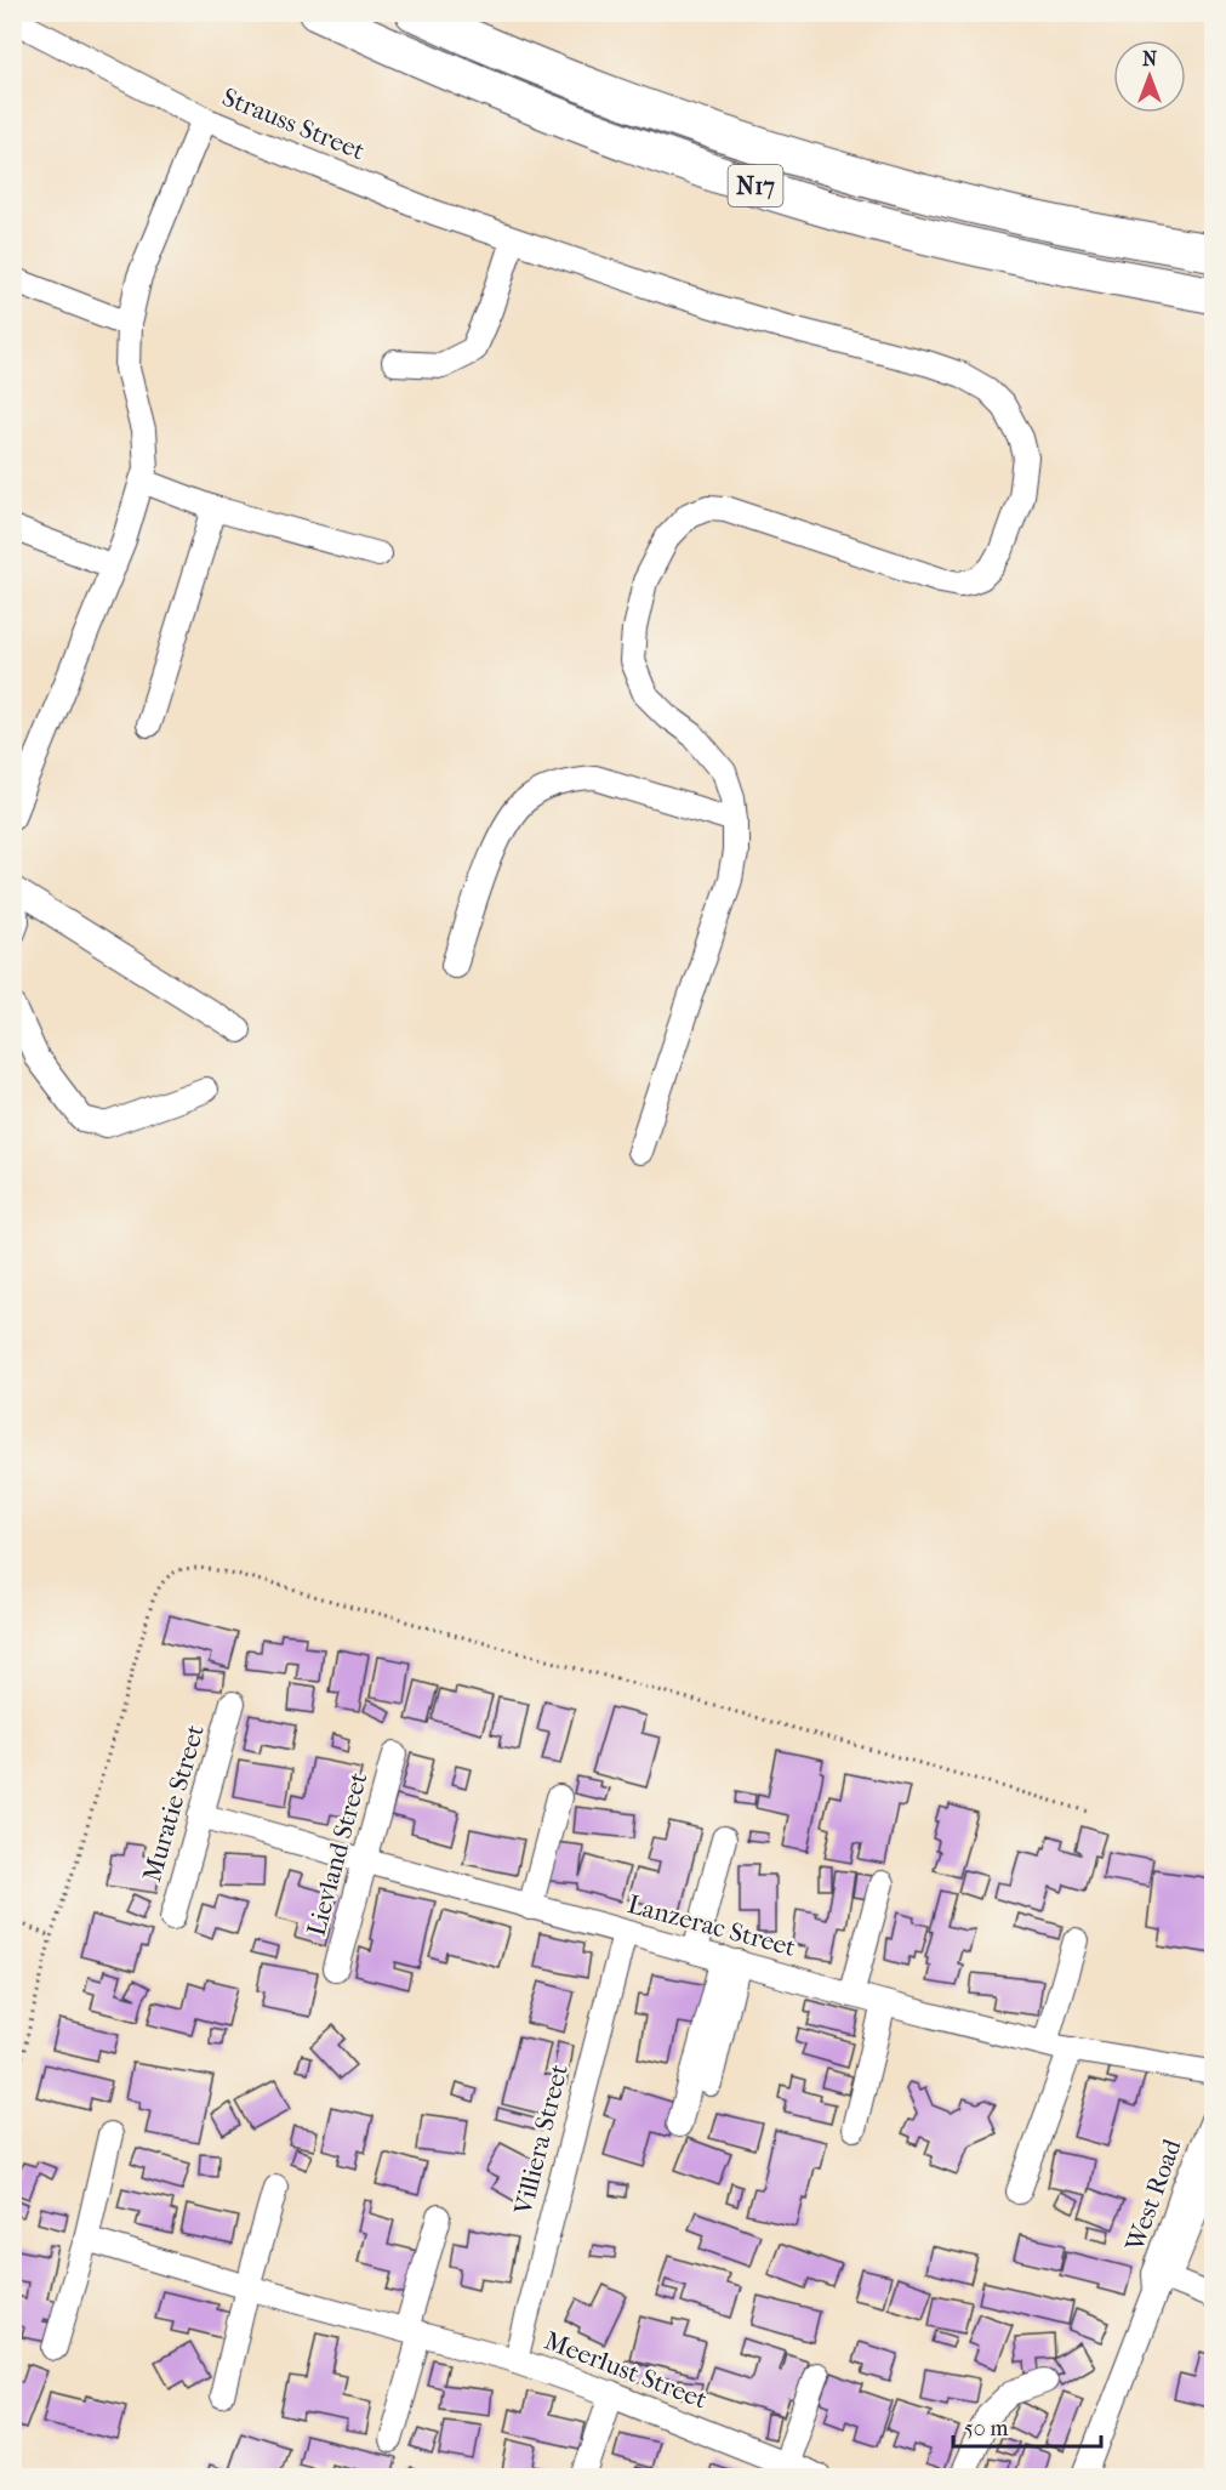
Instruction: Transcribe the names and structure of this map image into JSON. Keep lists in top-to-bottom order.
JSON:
{
  "streets": {
    "highway": ["N17"],
    "street": [
      "Strauss Street",
      "Muratie Street",
      "Lievland Street",
      "Lanzerac Street",
      "Villiera Street",
      "West Road",
      "Meerlust Street"
    ]
  },
  "crossings": [
    ["Muratie Street", "Lanzerac Street"],
    ["Lievland Street", "Lanzerac Street"],
    ["Lanzerac Street", "Villiera Street"],
    ["Villiera Street", "Meerlust Street"]
  ],
  "scale_bar": "50 m",
  "north": "top"
}
